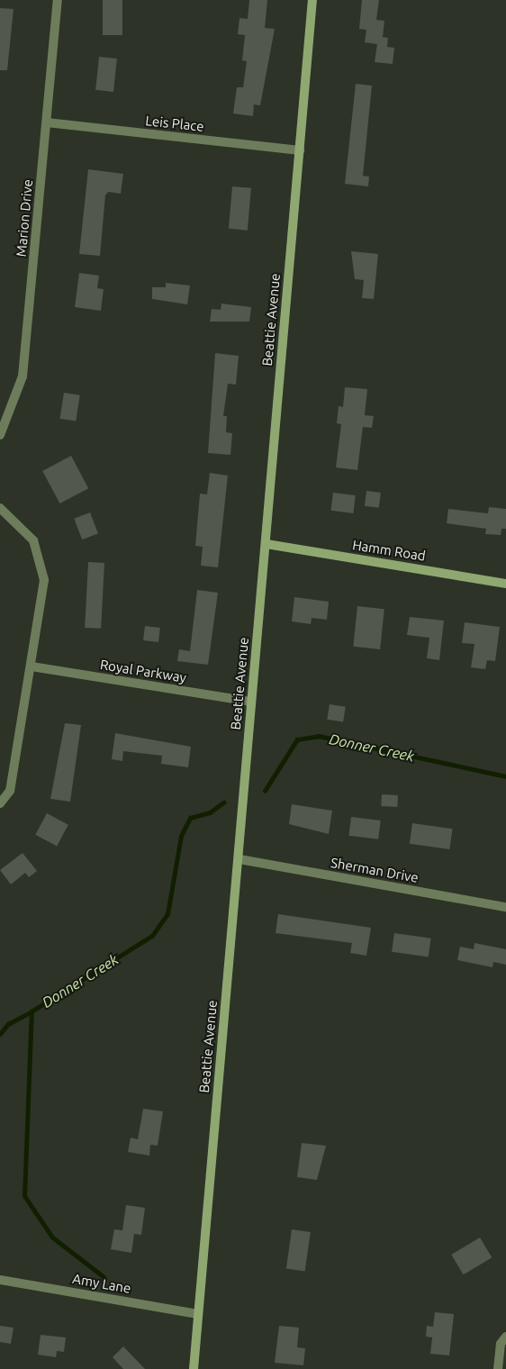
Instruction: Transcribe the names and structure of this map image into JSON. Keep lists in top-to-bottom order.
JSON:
{
  "streets": {
    "street": [
      "Leis Place",
      "Marion Drive",
      "Beattie Avenue",
      "Hamm Road",
      "Royal Parkway",
      "Sherman Drive",
      "Amy Lane"
    ]
  },
  "crossings": [
    ["Leis Place", "Marion Drive"],
    ["Leis Place", "Beattie Avenue"],
    ["Beattie Avenue", "Hamm Road"],
    ["Beattie Avenue", "Royal Parkway"],
    ["Beattie Avenue", "Sherman Drive"],
    ["Beattie Avenue", "Amy Lane"]
  ],
  "water": ["Donner Creek"]
}
